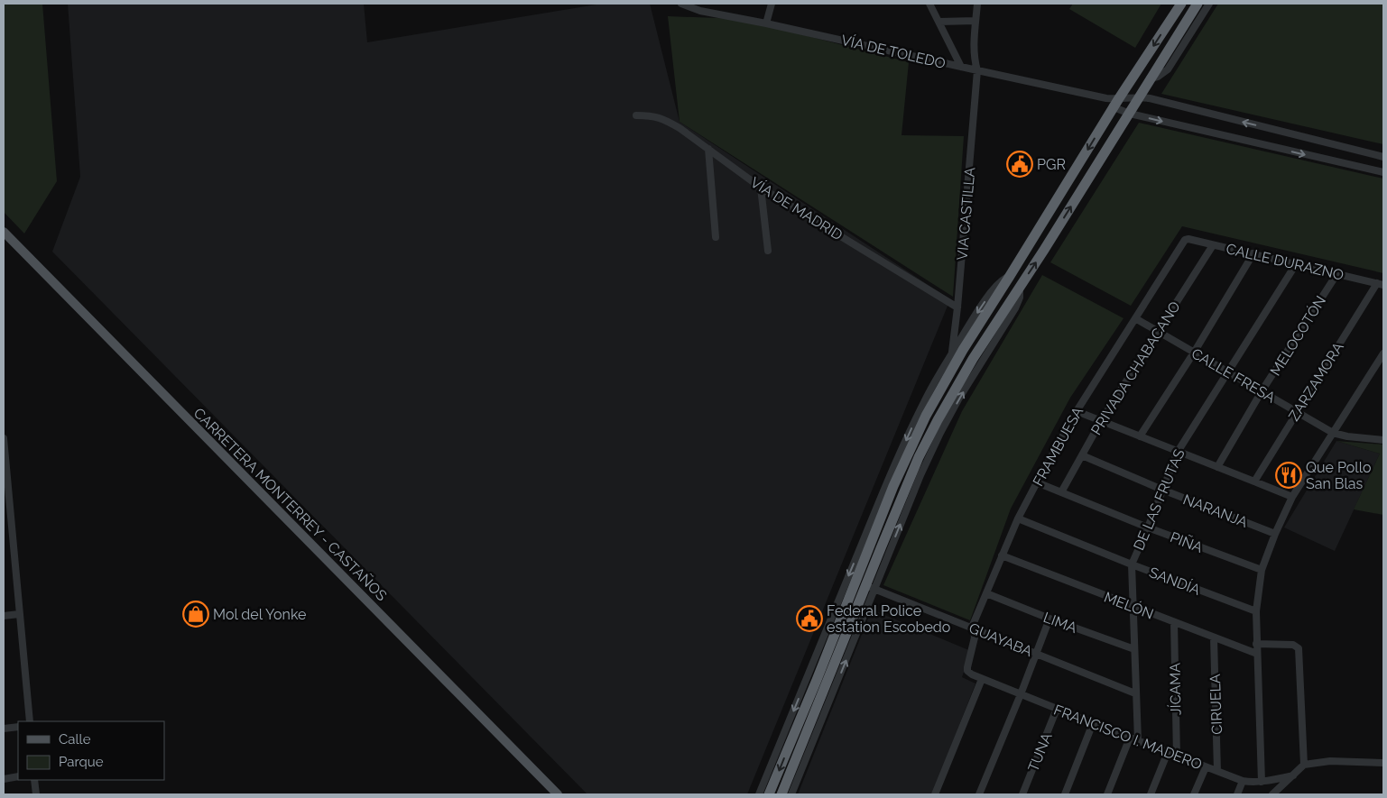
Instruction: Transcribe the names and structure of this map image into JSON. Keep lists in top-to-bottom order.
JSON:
{
  "streets": {
    "main road": ["CARRETERA MONTERREY - CASTAÑOS"],
    "street": [
      "VÍA DE TOLEDO",
      "VÍA DE MADRID",
      "VIA CASTILLA",
      "CALLE DURAZNO",
      "MELOCOTÓN",
      "PRIVADA CHABACANO",
      "CALLE FRESA",
      "ZARZAMORA",
      "FRAMBUESA",
      "DE LAS FRUTAS",
      "NARANJA",
      "PIÑA",
      "SANDÍA",
      "MELÓN",
      "LIMA",
      "GUAYABA",
      "JÍCAMA",
      "CIRUELA",
      "FRANCISCO I. MADERO",
      "TUNA"
    ]
  },
  "crossings": [
    ["VÍA DE TOLEDO", "VIA CASTILLA"],
    ["VÍA DE MADRID", "VIA CASTILLA"],
    ["CALLE DURAZNO", "MELOCOTÓN"],
    ["CALLE DURAZNO", "PRIVADA CHABACANO"],
    ["CALLE DURAZNO", "ZARZAMORA"],
    ["CALLE DURAZNO", "FRAMBUESA"],
    ["CALLE DURAZNO", "DE LAS FRUTAS"],
    ["MELOCOTÓN", "CALLE FRESA"],
    ["PRIVADA CHABACANO", "CALLE FRESA"],
    ["PRIVADA CHABACANO", "NARANJA"],
    ["PRIVADA CHABACANO", "PIÑA"],
    ["CALLE FRESA", "ZARZAMORA"],
    ["CALLE FRESA", "FRAMBUESA"],
    ["CALLE FRESA", "DE LAS FRUTAS"],
    ["FRAMBUESA", "PIÑA"],
    ["FRAMBUESA", "SANDÍA"],
    ["FRAMBUESA", "MELÓN"],
    ["FRAMBUESA", "LIMA"],
    ["FRAMBUESA", "GUAYABA"],
    ["FRAMBUESA", "FRANCISCO I. MADERO"],
    ["DE LAS FRUTAS", "NARANJA"],
    ["DE LAS FRUTAS", "PIÑA"],
    ["DE LAS FRUTAS", "SANDÍA"],
    ["DE LAS FRUTAS", "MELÓN"],
    ["DE LAS FRUTAS", "LIMA"],
    ["DE LAS FRUTAS", "GUAYABA"],
    ["DE LAS FRUTAS", "FRANCISCO I. MADERO"],
    ["MELÓN", "JÍCAMA"],
    ["MELÓN", "CIRUELA"],
    ["JÍCAMA", "FRANCISCO I. MADERO"],
    ["CIRUELA", "FRANCISCO I. MADERO"],
    ["FRANCISCO I. MADERO", "TUNA"]
  ],
  "places": {
    "public building": ["PGR", "Federal Police estation Escobedo"],
    "restaurant": ["Que Pollo San Blas"],
    "shop": ["Mol del Yonke"]
  },
  "legend": ["Calle", "Parque"]
}
